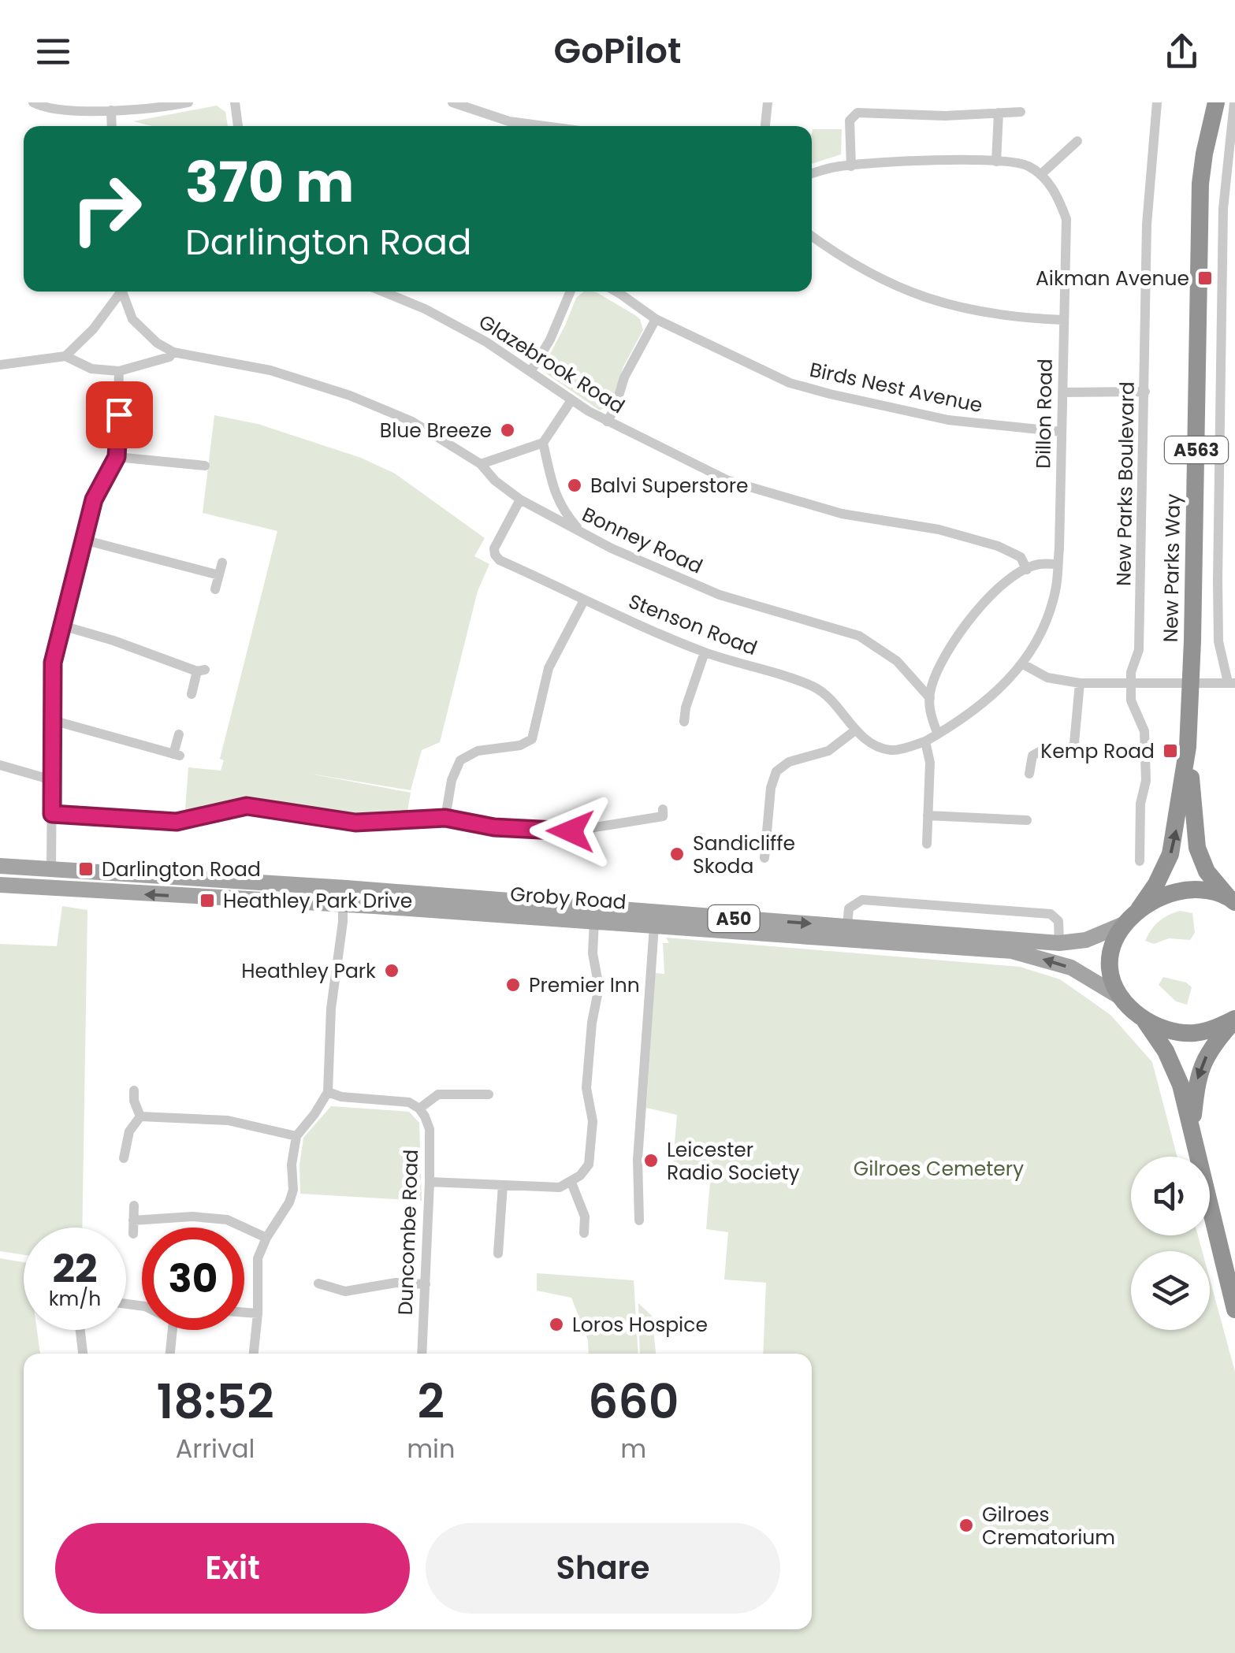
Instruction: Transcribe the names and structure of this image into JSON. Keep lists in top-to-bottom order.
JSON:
{
  "streets": {
    "highway": ["A563", "New Parks Way", "A50"],
    "main road": ["Groby Road"],
    "street": [
      "Glazebrook Road",
      "Birds Nest Avenue",
      "Dillon Road",
      "New Parks Boulevard",
      "Bonney Road",
      "Stenson Road",
      "Duncombe Road"
    ]
  },
  "crossings": [
    ["Birds Nest Avenue", "Dillon Road"],
    ["Dillon Road", "Stenson Road"],
    ["Bonney Road", "Stenson Road"],
    ["New Parks Way", "A50"],
    ["Groby Road", "A50"]
  ],
  "parks": ["Gilroes Cemetery"],
  "places": {
    "transit": [
      "Aikman Avenue",
      "Kemp Road",
      "Darlington Road",
      "Heathley Park Drive"
    ],
    "other": [
      "Blue Breeze",
      "Balvi Superstore",
      "Sandicliffe Skoda",
      "Heathley Park",
      "Premier Inn",
      "Leicester Radio Society",
      "Loros Hospice",
      "Gilroes Crematorium"
    ]
  },
  "page": {
    "header": "GoPilot",
    "turn": ["370 m", "Darlington Road"],
    "speed": "22 km/h",
    "limit": "30",
    "eta": [
      "18:52",
      "Arrival",
      "2",
      "min",
      "660",
      "m"
    ],
    "buttons": ["Exit", "Share"]
  }
}
